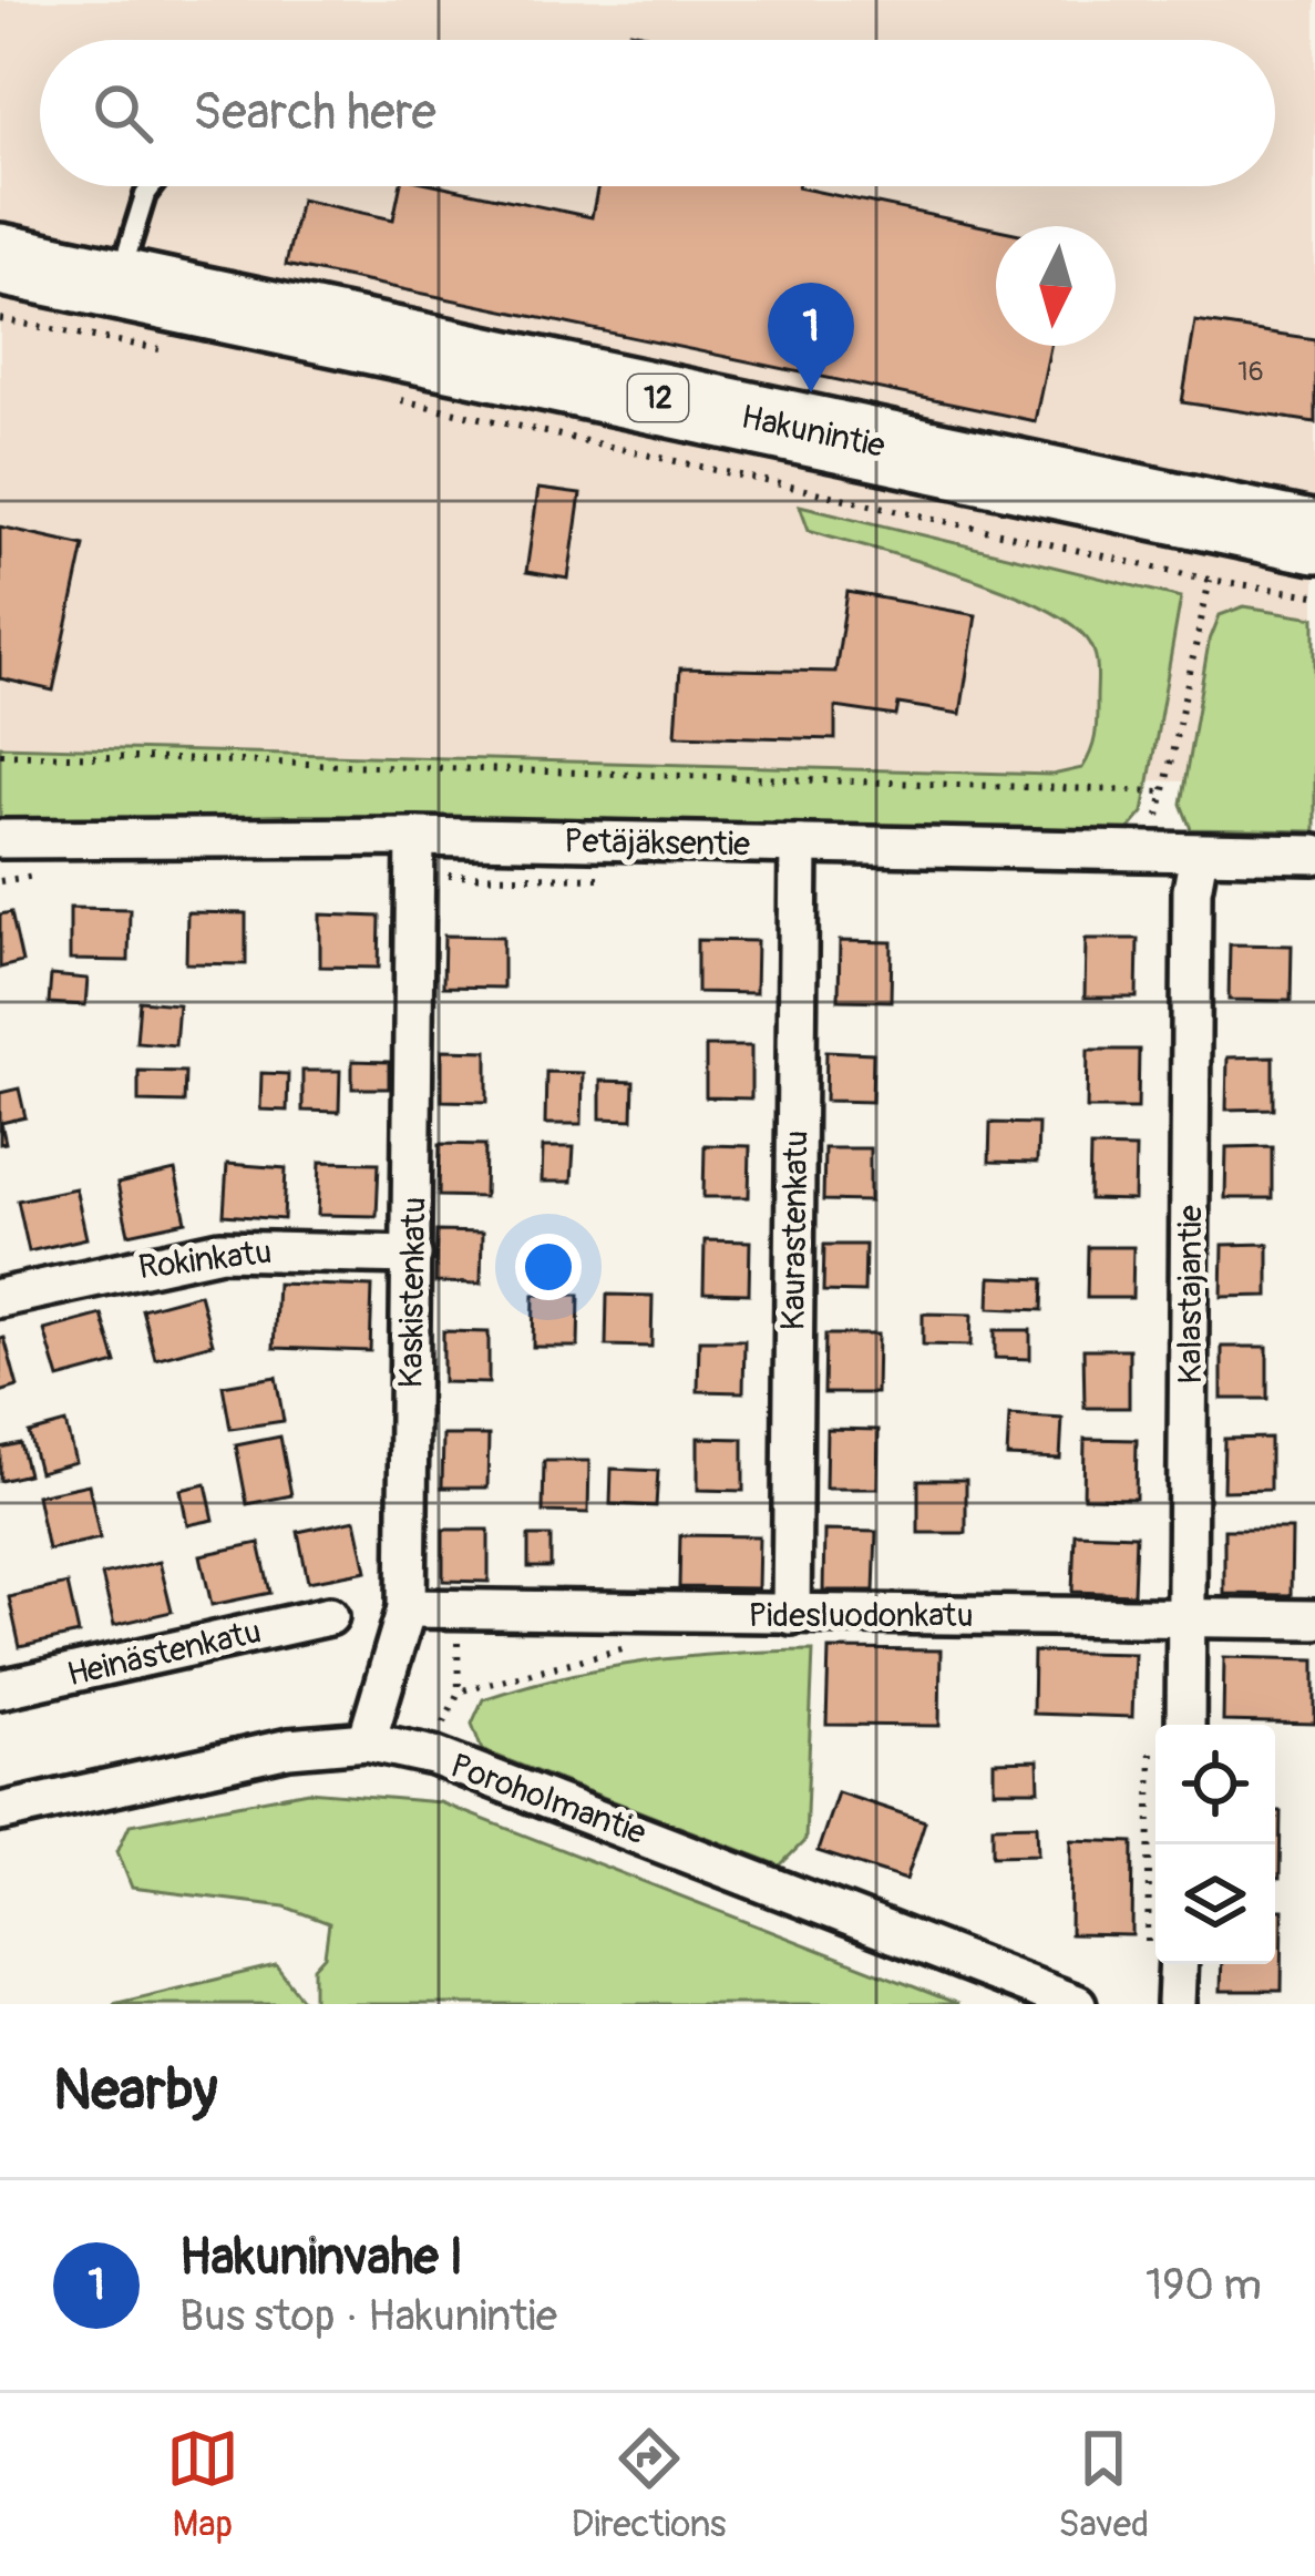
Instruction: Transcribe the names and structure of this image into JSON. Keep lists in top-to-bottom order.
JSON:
{
  "streets": {
    "highway": ["12", "Hakunintie"],
    "street": [
      "Petäjäksentie",
      "Kaurastenkatu",
      "Rokinkatu",
      "Kaskistenkatu",
      "Kalastajantie",
      "Pidesluodonkatu",
      "Heinästenkatu",
      "Poroholmantie"
    ]
  },
  "crossings": [
    ["Petäjäksentie", "Kaurastenkatu"],
    ["Petäjäksentie", "Kaskistenkatu"],
    ["Petäjäksentie", "Kalastajantie"],
    ["Kaurastenkatu", "Pidesluodonkatu"],
    ["Rokinkatu", "Kaskistenkatu"],
    ["Kaskistenkatu", "Pidesluodonkatu"],
    ["Kaskistenkatu", "Poroholmantie"],
    ["Kalastajantie", "Pidesluodonkatu"]
  ],
  "house_numbers": ["16"],
  "north": "bottom",
  "page": {
    "search": "Search here",
    "pins": "1",
    "heading": "Nearby",
    "list": [
      {
        "mark": "1",
        "name": "Hakuninvahe I",
        "note": "Bus stop · Hakunintie",
        "value": "190 m"
      }
    ],
    "nav": ["Map", "Directions", "Saved"]
  }
}
